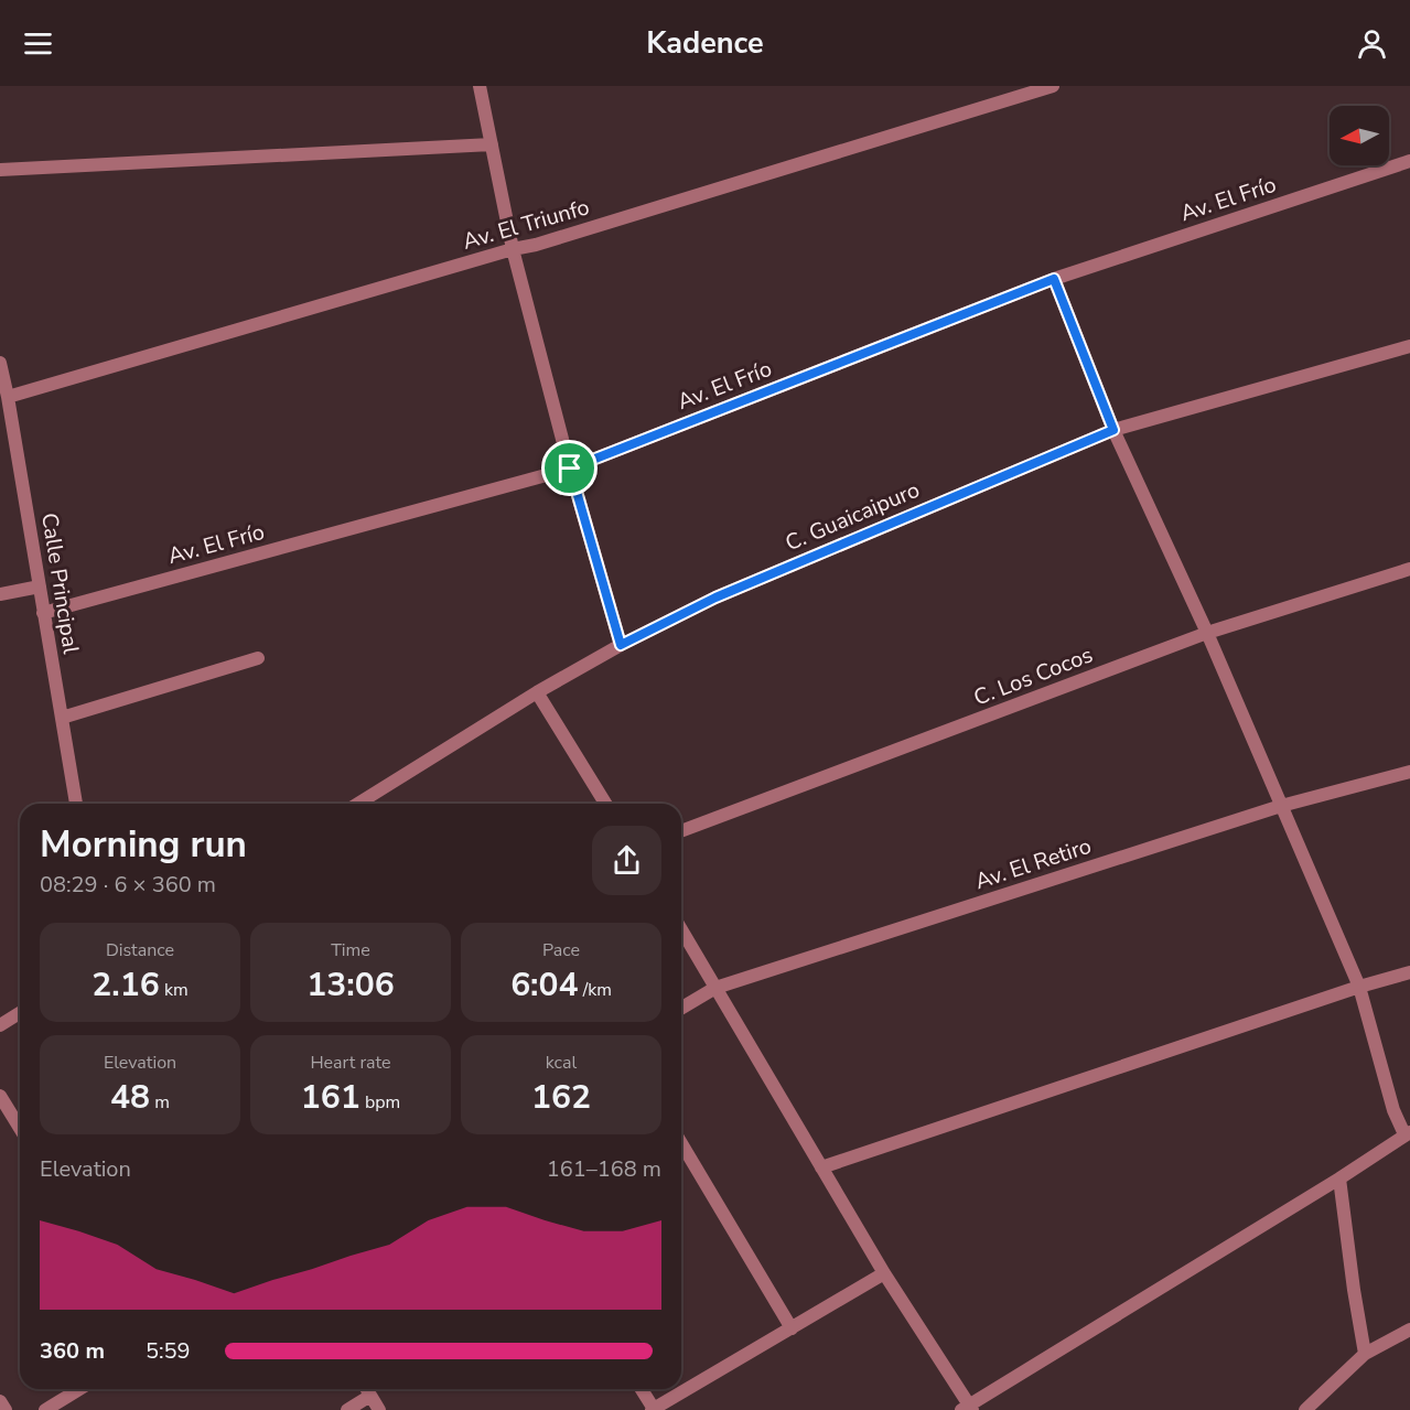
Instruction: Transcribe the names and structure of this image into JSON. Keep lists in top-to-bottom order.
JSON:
{
  "streets": {
    "street": [
      "Av. El Frío",
      "Av. El Triunfo",
      "C. Guaicaipuro",
      "Calle Principal",
      "C. Los Cocos",
      "Av. El Retiro"
    ]
  },
  "crossings": [
    ["Av. El Frío", "Calle Principal"],
    ["Av. El Triunfo", "Calle Principal"]
  ],
  "north": "left",
  "page": {
    "header": "Kadence",
    "heading": ["Morning run", "08:29 · 6 × 360 m"],
    "stats": [
      ["Distance", "2.16 km"],
      ["Time", "13:06"],
      ["Pace", "6:04 /km"],
      ["Elevation", "48 m"],
      ["Heart rate", "161 bpm"],
      ["kcal", "162"]
    ],
    "chart": ["Elevation", "161–168 m"],
    "list": [
      {
        "name": "360 m",
        "note": "5:59"
      }
    ]
  }
}
